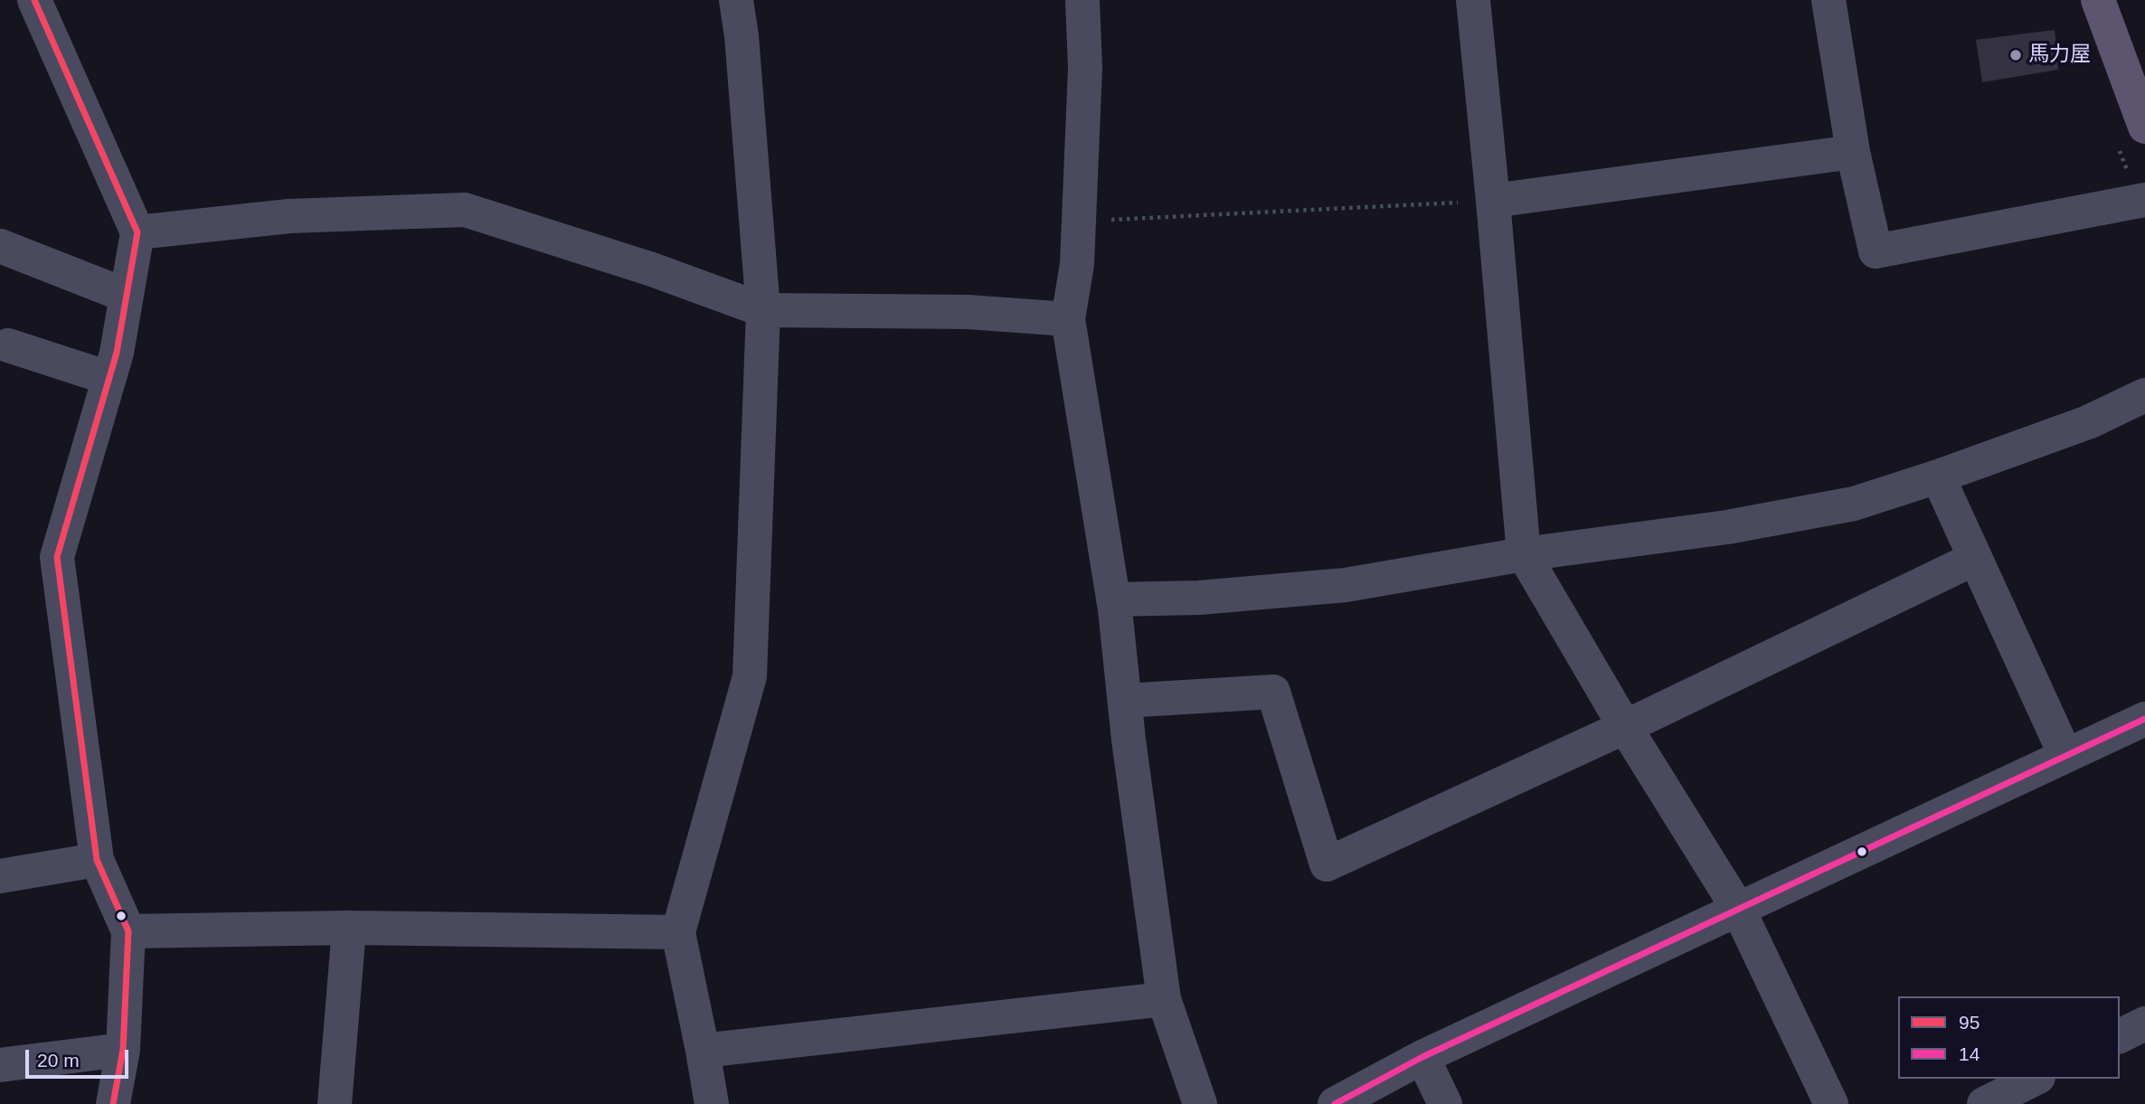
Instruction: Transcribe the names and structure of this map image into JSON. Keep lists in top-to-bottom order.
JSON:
{
  "places": ["馬力屋"],
  "lines": ["transit line 95", "transit line 14"],
  "legend": ["95", "14"],
  "scale_bar": "20 m"
}
